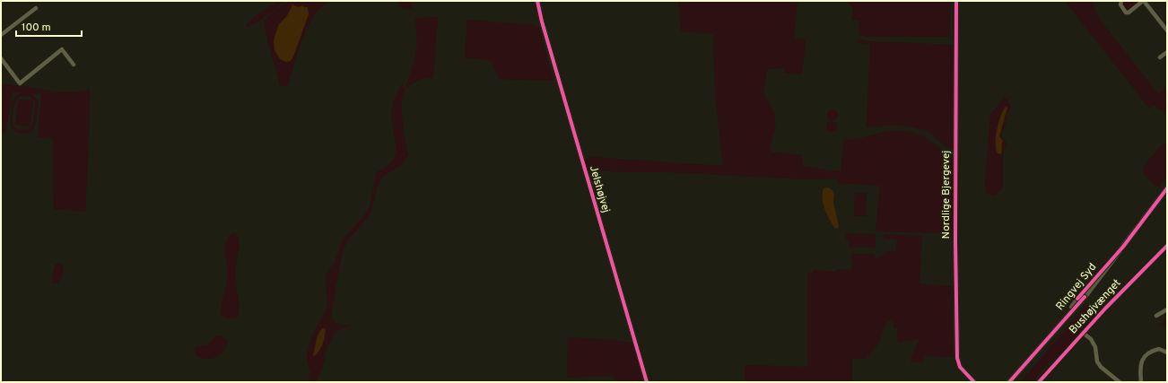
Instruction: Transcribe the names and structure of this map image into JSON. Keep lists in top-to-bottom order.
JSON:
{
  "streets": {
    "main road": ["Ringvej Syd"],
    "street": ["Jelshøjvej", "Nordlige Bjergevej", "Bushøjvænget"]
  },
  "scale_bar": "100 m"
}
